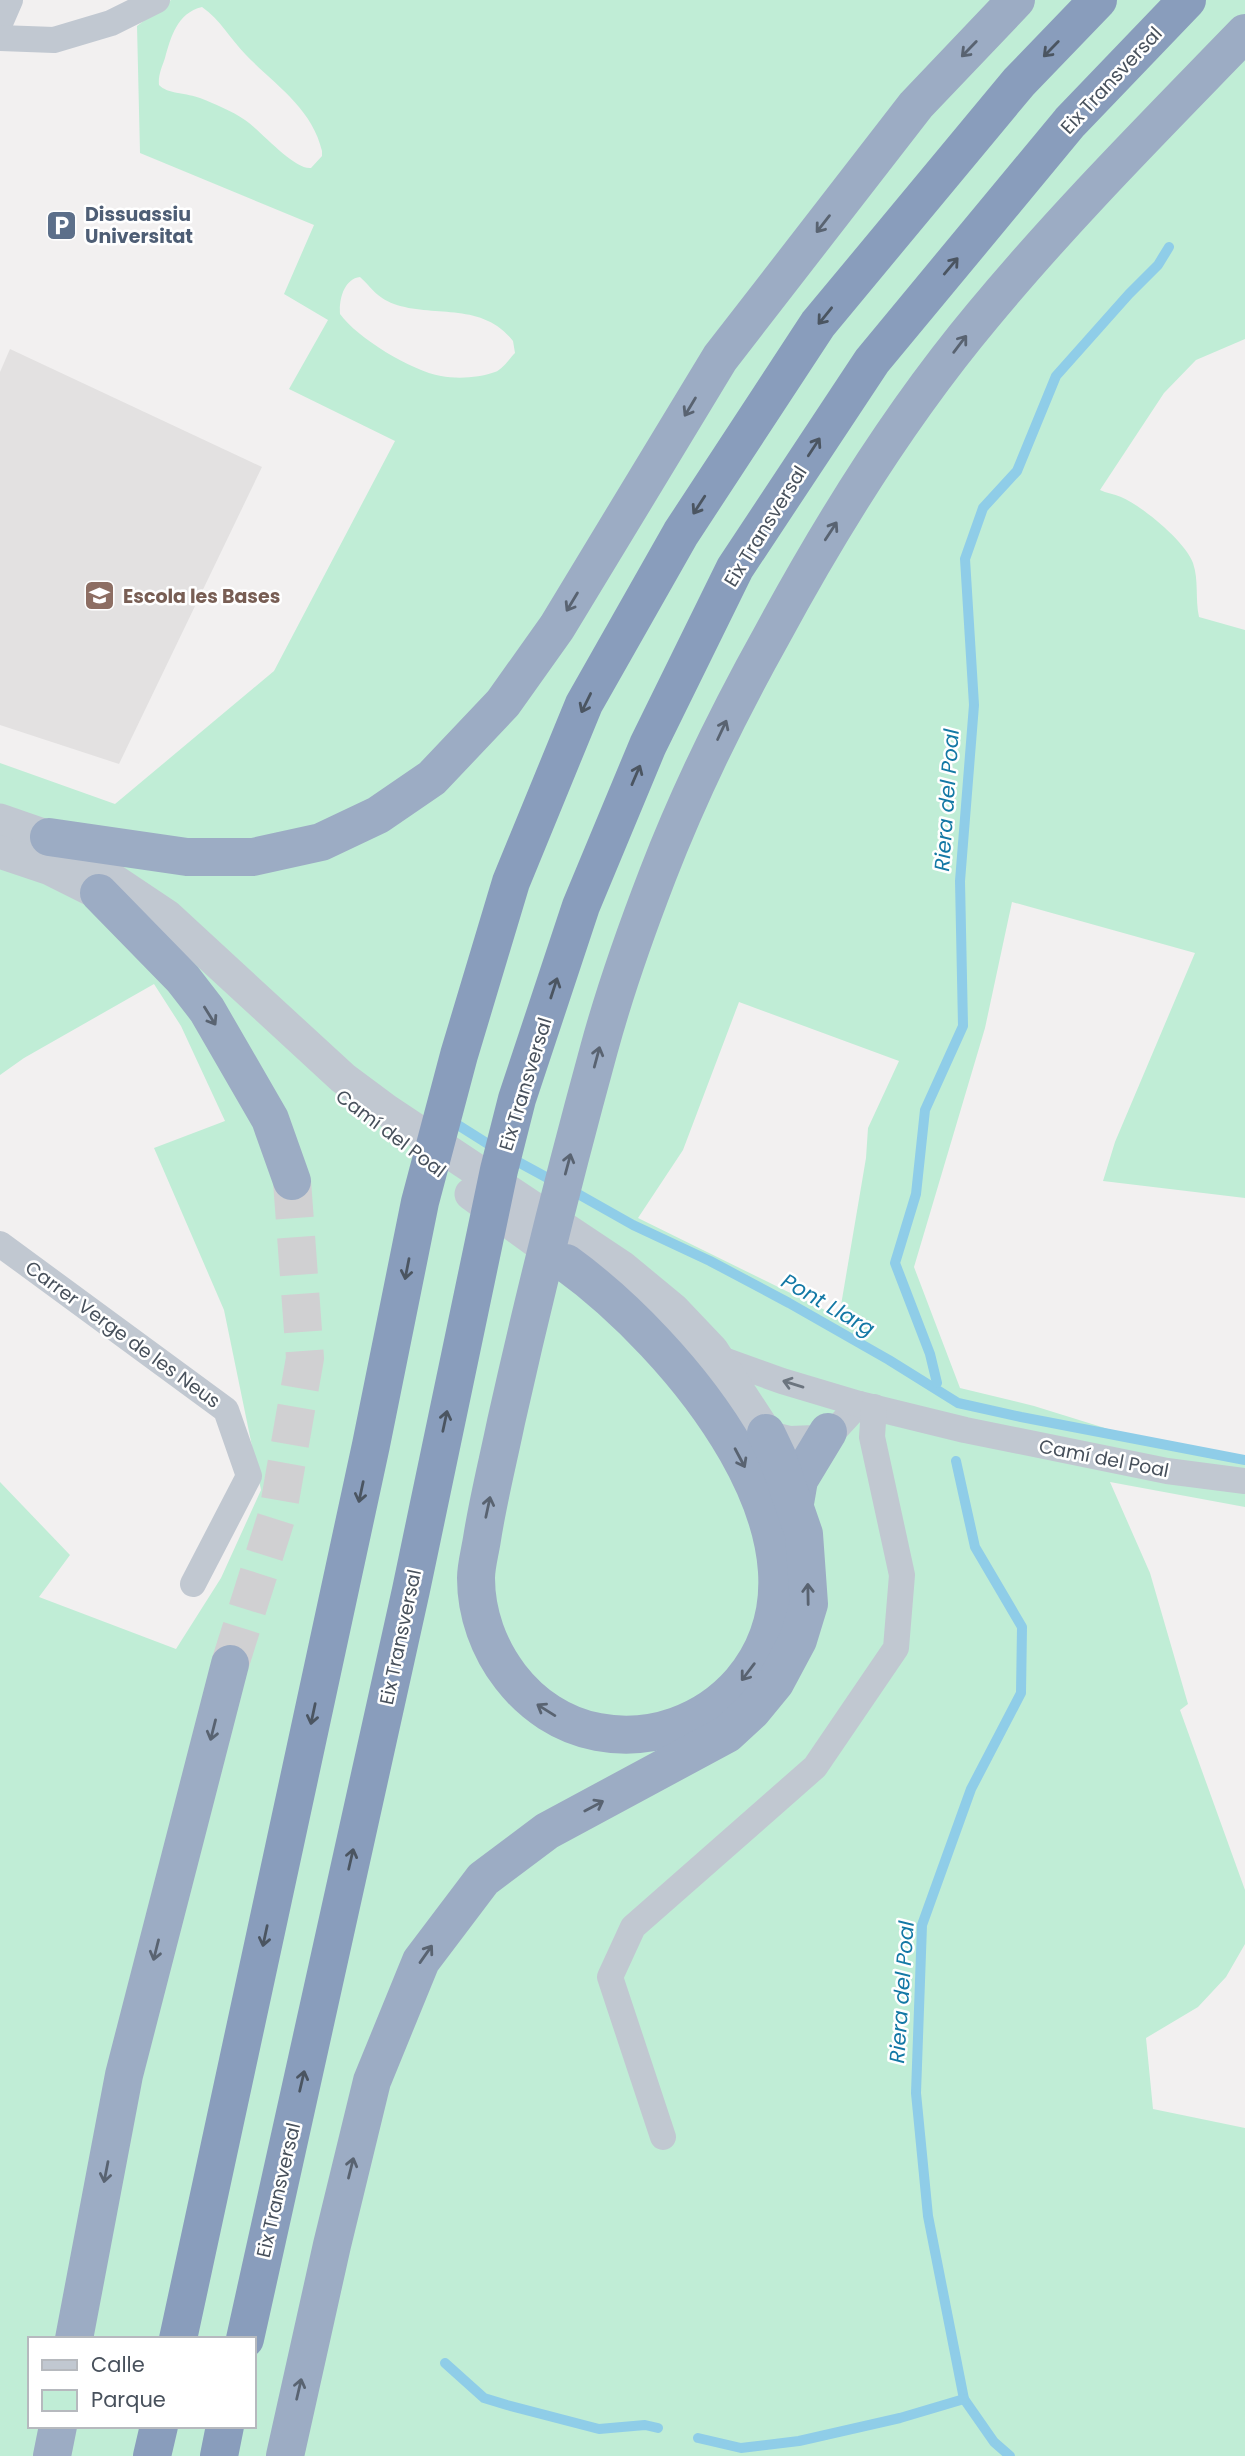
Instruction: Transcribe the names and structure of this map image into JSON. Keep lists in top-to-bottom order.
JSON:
{
  "streets": {
    "highway": ["Eix Transversal"],
    "street": ["Camí del Poal", "Carrer Verge de les Neus"]
  },
  "water": ["Riera del Poal", "Pont Llarg"],
  "places": {
    "parking": ["Dissuassiu Universitat"],
    "school or university": ["Escola les Bases"]
  },
  "legend": ["Calle", "Parque"]
}
